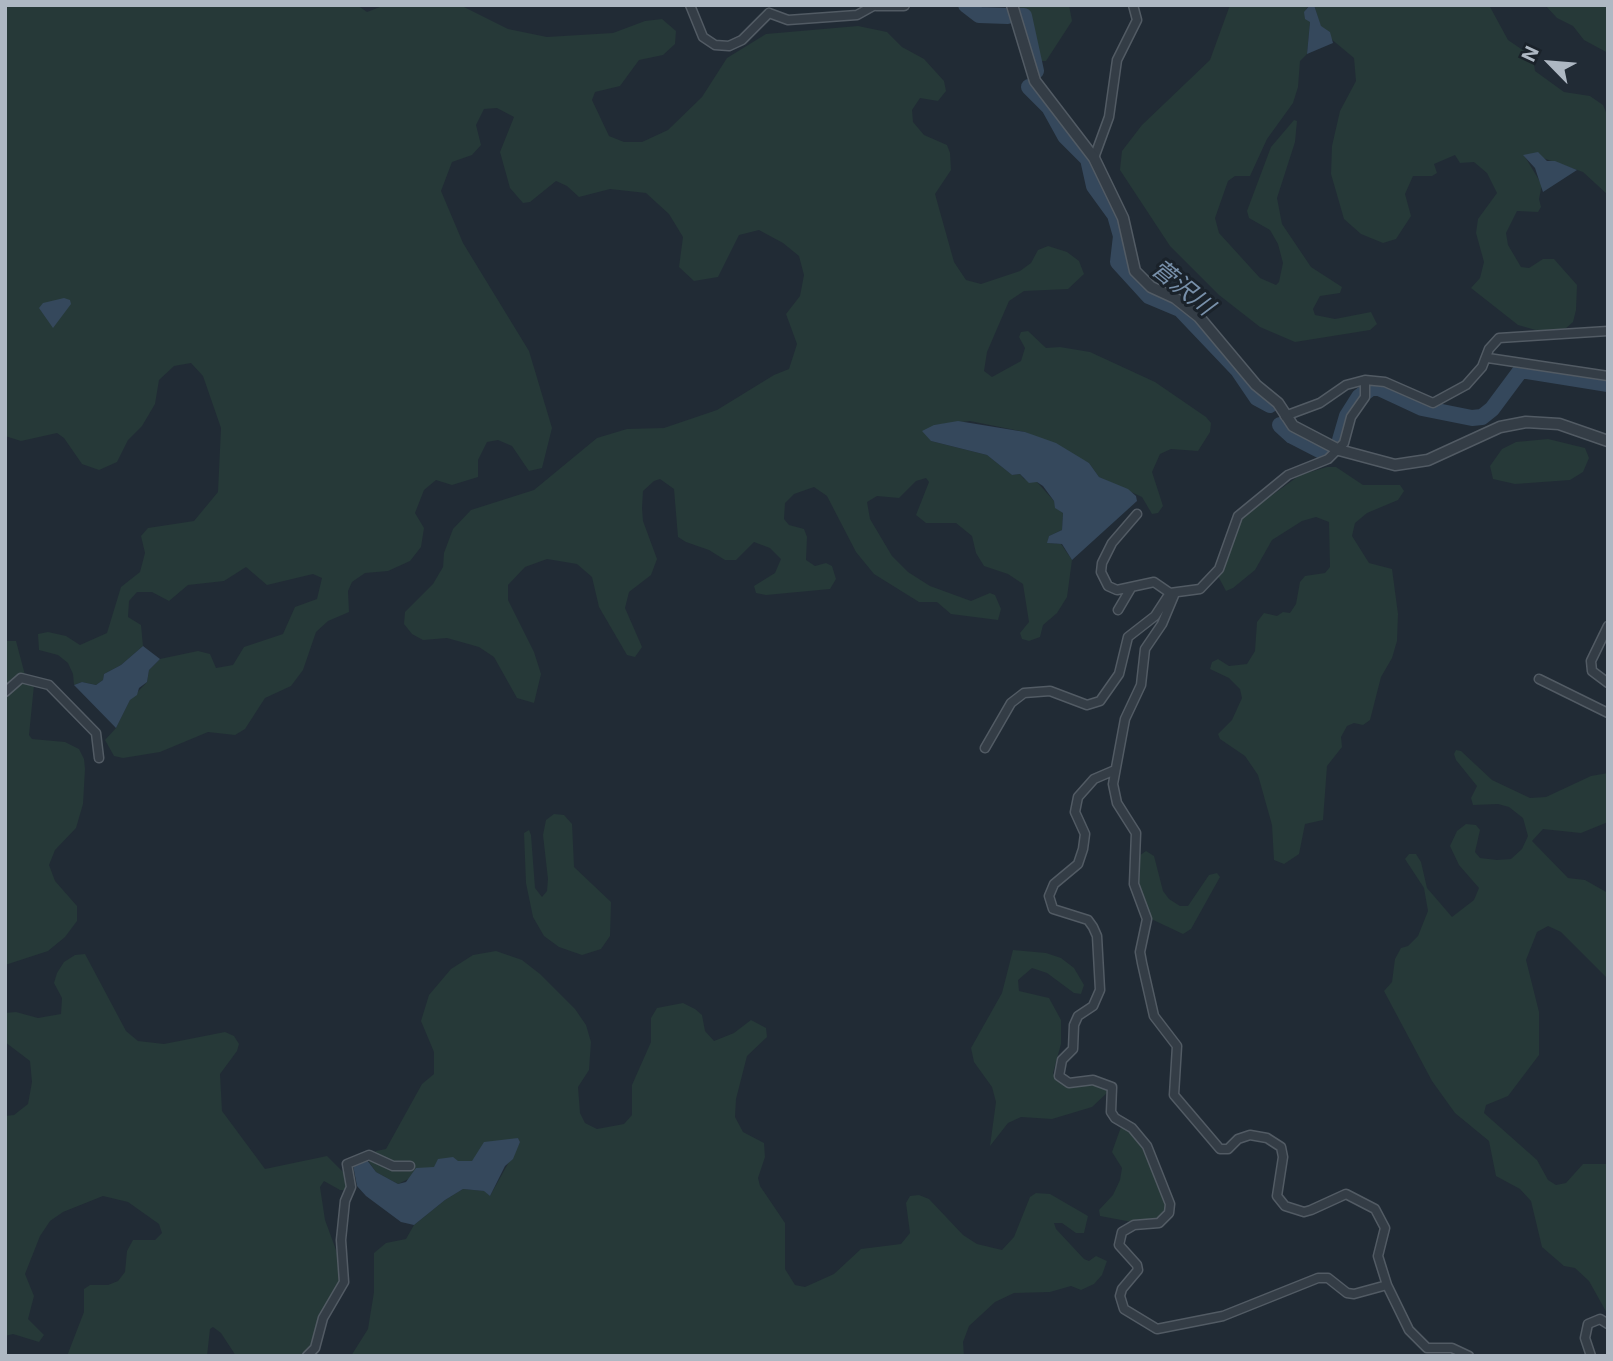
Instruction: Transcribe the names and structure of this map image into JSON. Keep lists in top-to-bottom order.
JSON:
{
  "water": ["菅沢川"],
  "north": "top left"
}
